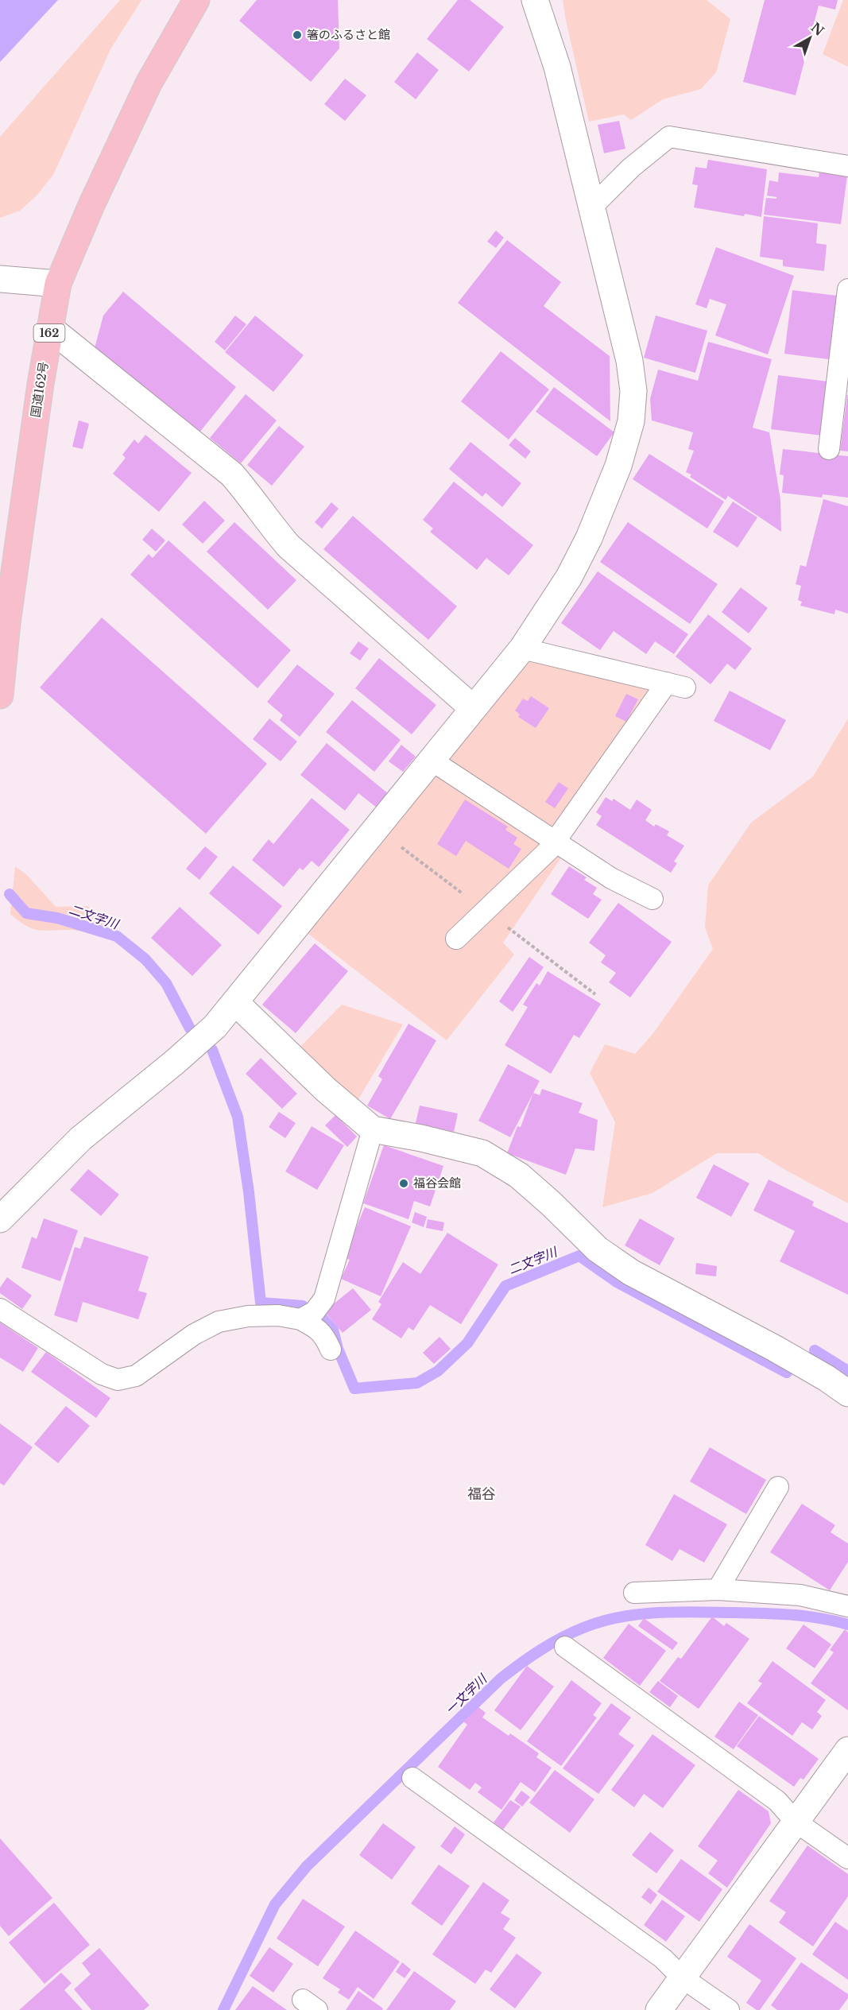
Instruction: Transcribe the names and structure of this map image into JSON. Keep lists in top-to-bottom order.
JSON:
{
  "streets": {
    "highway": ["162", "国道162号"]
  },
  "districts": ["福谷"],
  "water": ["二文字川", "一文字川"],
  "places": ["箸のふるさと館", "福谷会館"],
  "north": "top right"
}
